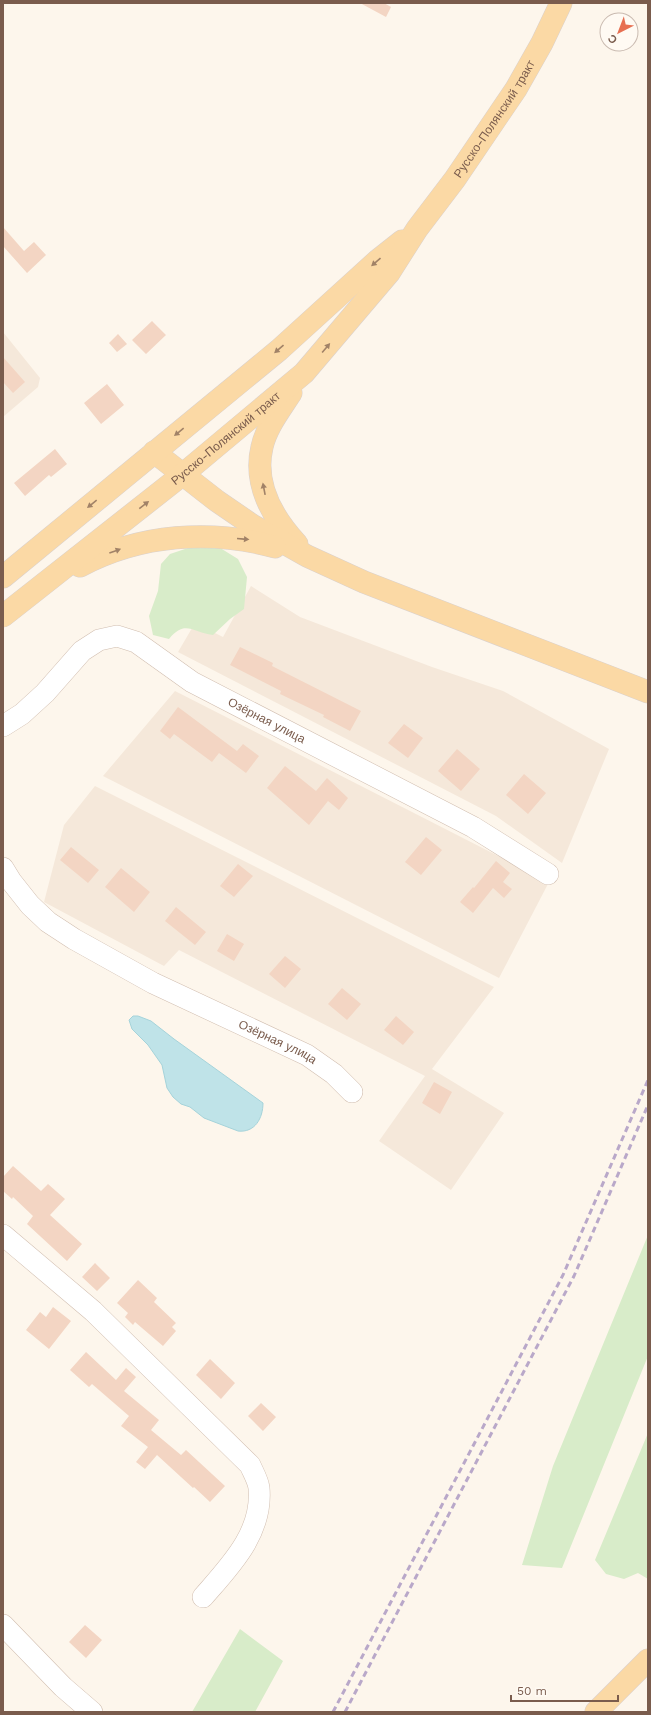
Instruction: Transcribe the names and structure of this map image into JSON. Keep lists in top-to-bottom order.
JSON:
{
  "streets": {
    "main road": ["Русско-Полянский тракт"],
    "street": ["Озёрная улица"]
  },
  "scale_bar": "50 m",
  "north": "bottom left"
}
